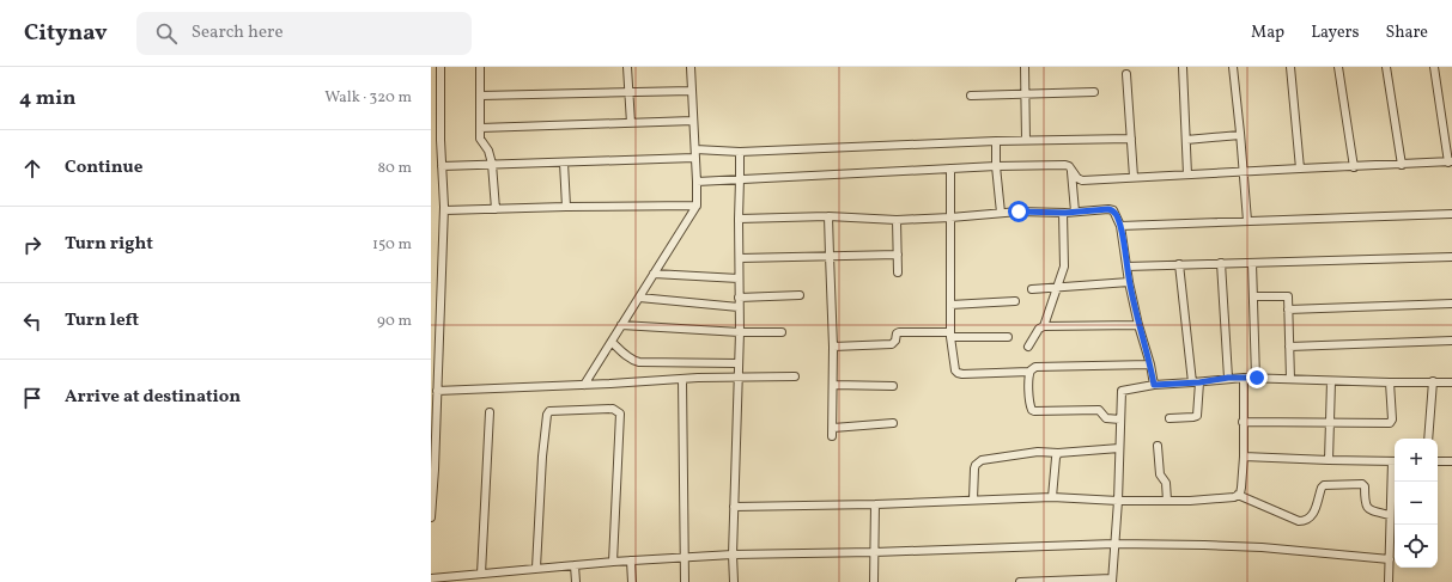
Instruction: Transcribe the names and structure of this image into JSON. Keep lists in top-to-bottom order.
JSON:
{
  "page": {
    "header": "Citynav",
    "search": "Search here",
    "nav": ["Map", "Layers", "Share"],
    "heading": ["4 min", "Walk · 320 m"],
    "list": [
      ["Continue", "80 m"],
      ["Turn right", "150 m"],
      ["Turn left", "90 m"],
      "Arrive at destination"
    ],
    "map_buttons": ["+", "−"]
  }
}
